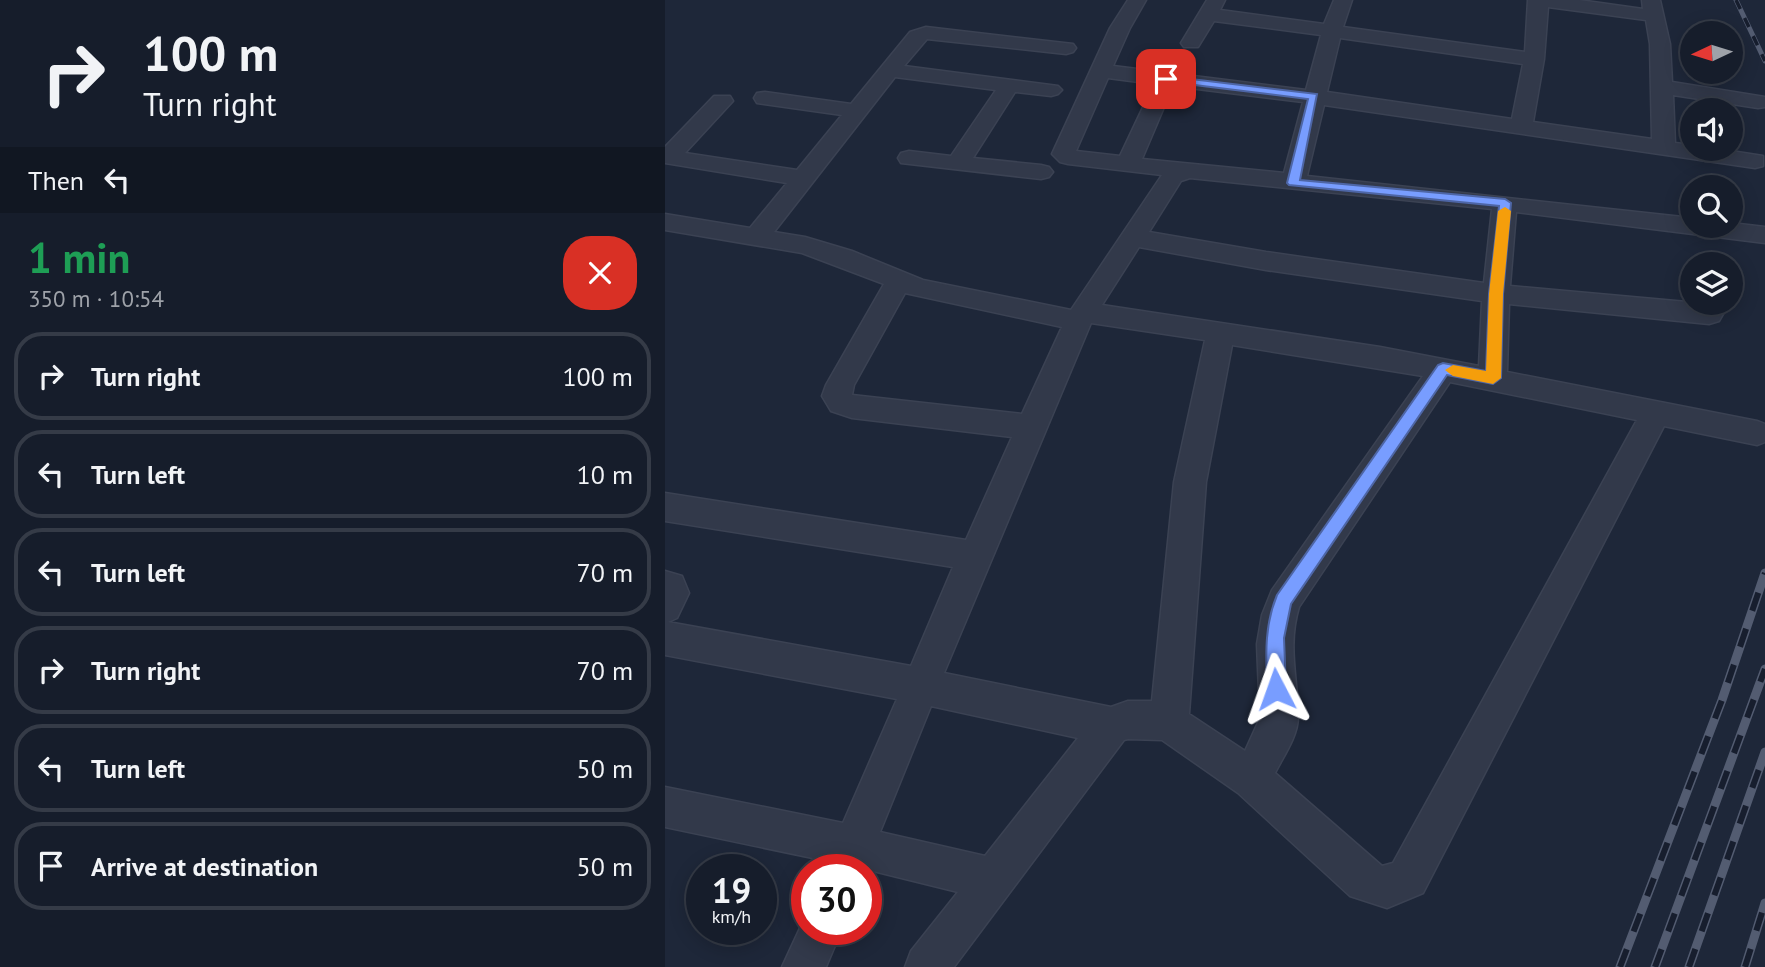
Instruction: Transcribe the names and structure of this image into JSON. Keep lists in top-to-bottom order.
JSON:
{
  "north": "left",
  "page": {
    "turn": ["100 m", "Turn right"],
    "then": "Then",
    "heading": ["1 min", "350 m · 10:54"],
    "list": [
      {
        "name": "Turn right",
        "value": "100 m"
      },
      {
        "name": "Turn left",
        "value": "10 m"
      },
      {
        "name": "Turn left",
        "value": "70 m"
      },
      {
        "name": "Turn right",
        "value": "70 m"
      },
      {
        "name": "Turn left",
        "value": "50 m"
      },
      {
        "name": "Arrive at destination",
        "value": "50 m"
      }
    ],
    "speed": "19 km/h",
    "limit": "30"
  }
}
